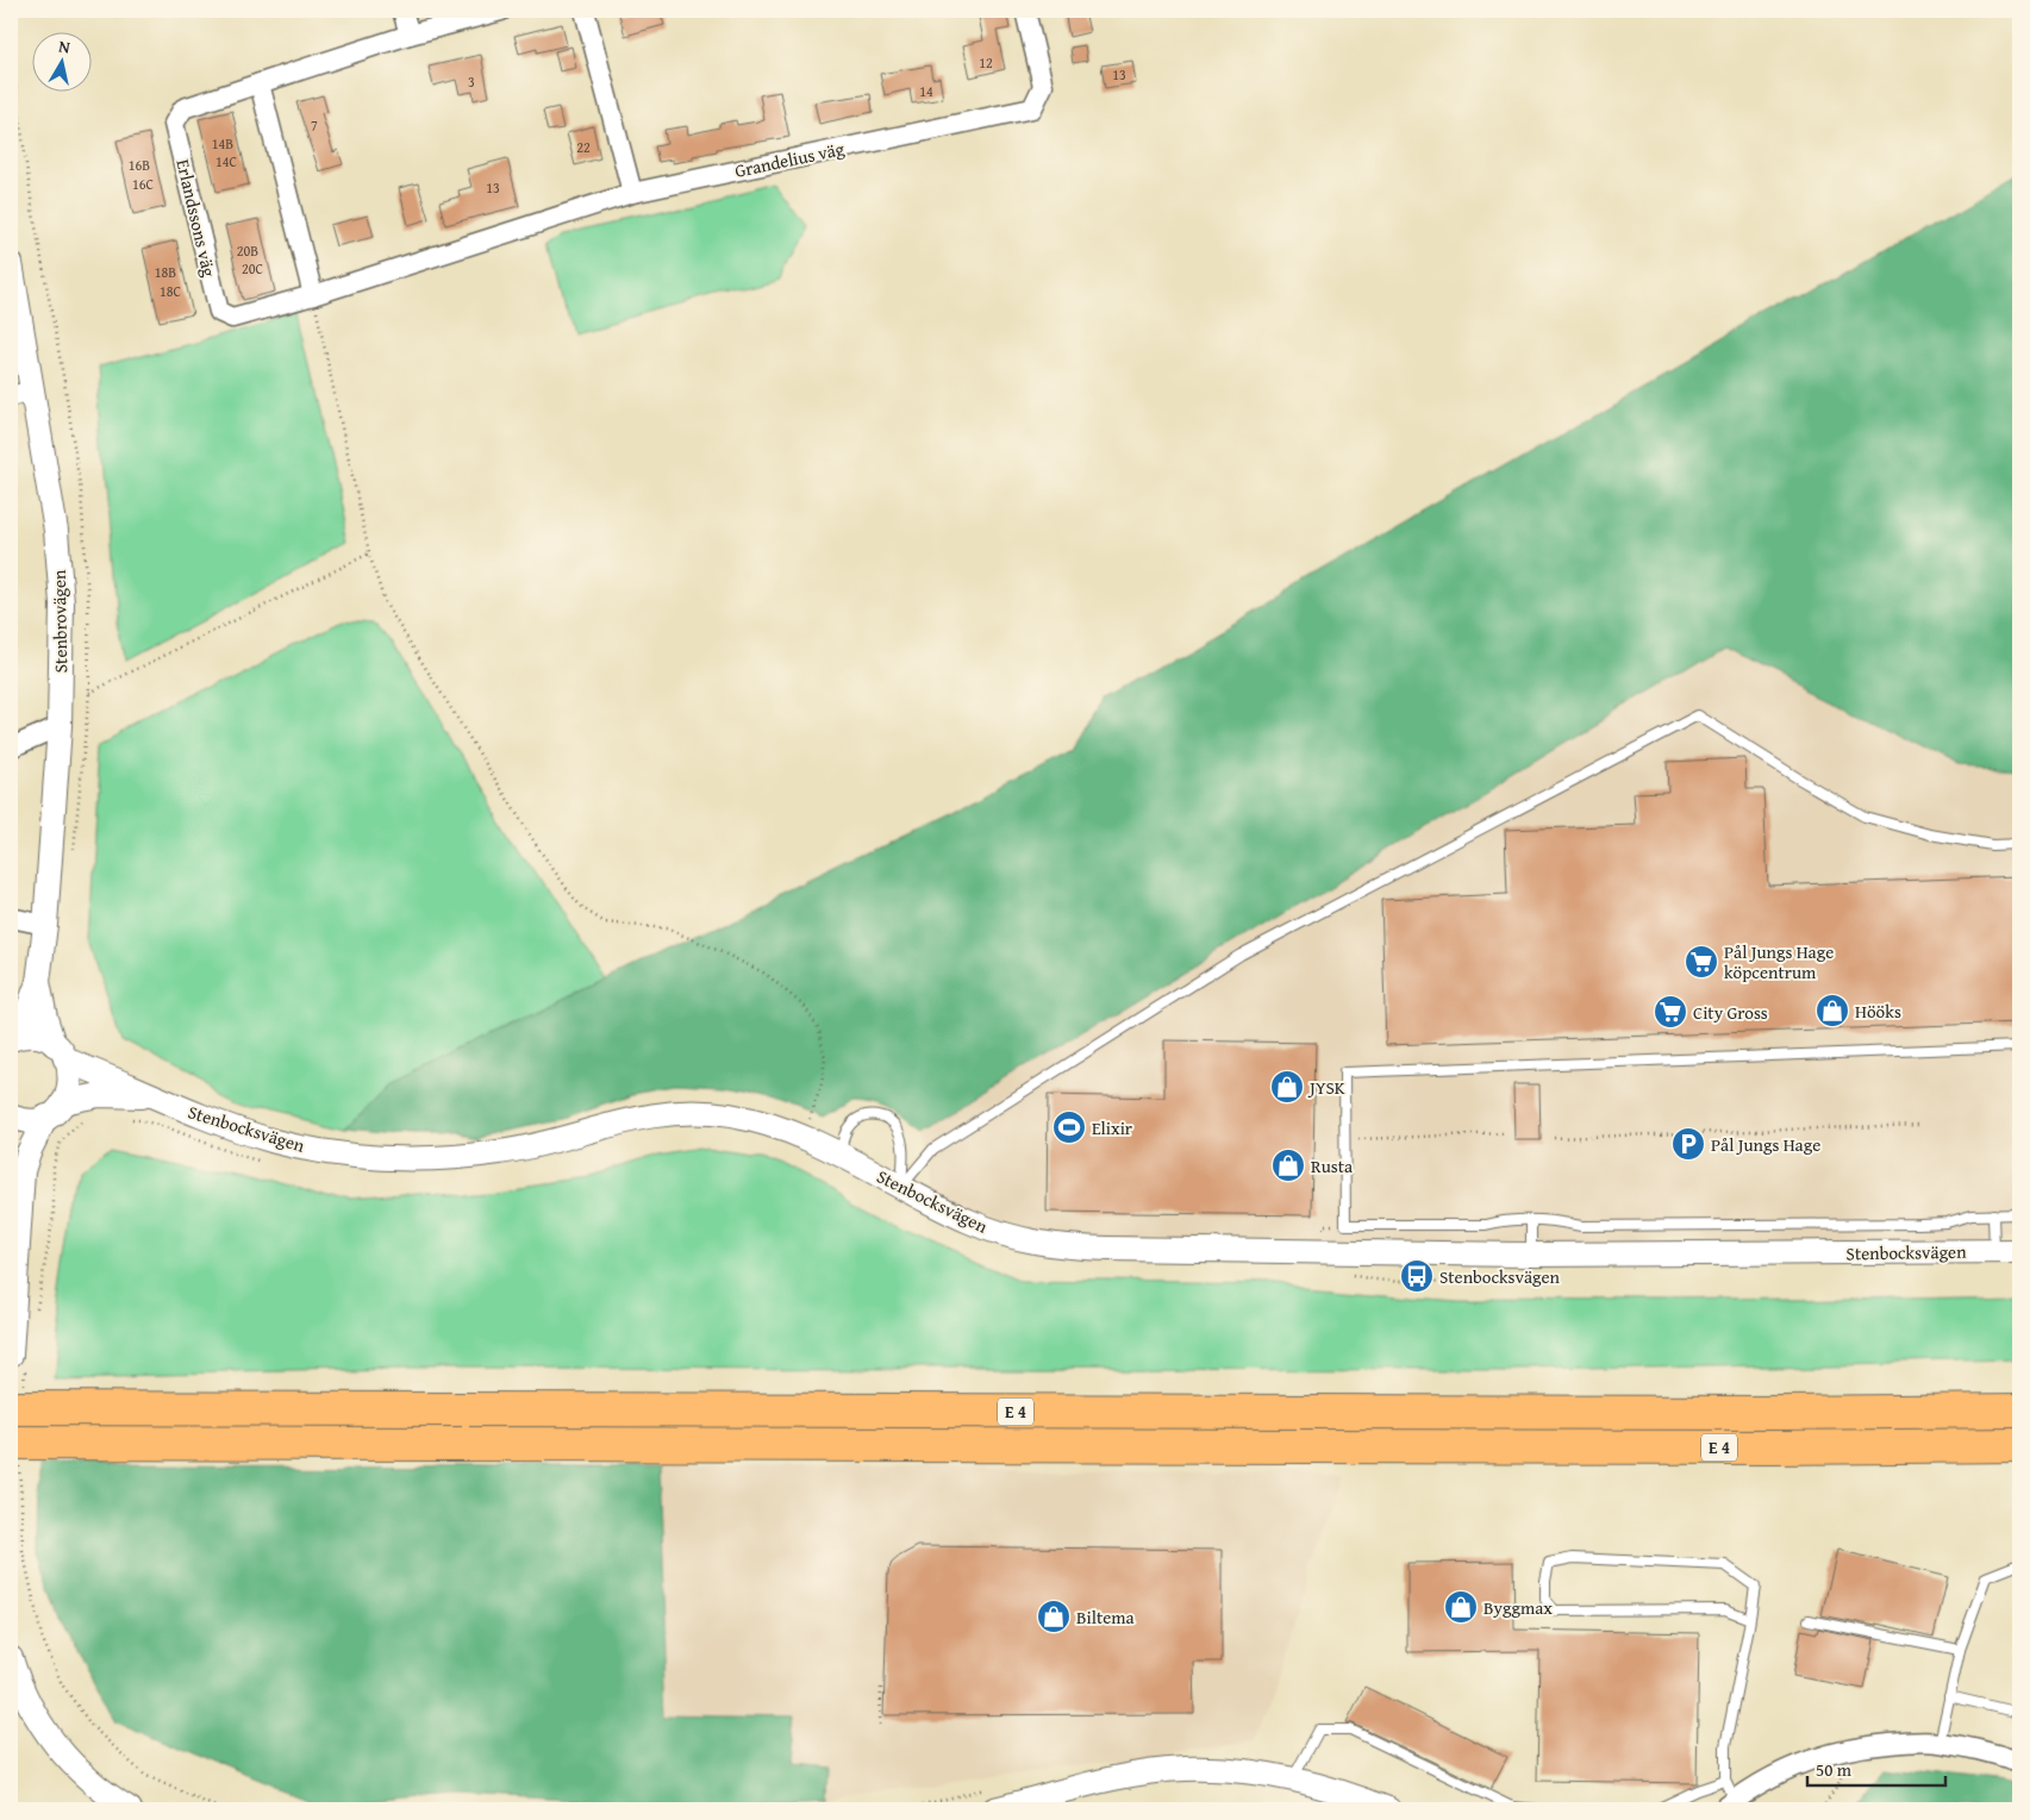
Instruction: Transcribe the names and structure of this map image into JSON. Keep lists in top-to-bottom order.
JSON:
{
  "streets": {
    "highway": ["E 4"],
    "street": [
      "Grandelius väg",
      "Erlandssons väg",
      "Stenbrovägen",
      "Stenbocksvägen"
    ]
  },
  "crossings": [
    ["Grandelius väg", "Erlandssons väg"],
    ["Stenbrovägen", "Stenbocksvägen"]
  ],
  "places": {
    "supermarket": ["Pål Jungs Hage köpcentrum", "City Gross"],
    "shop": [
      "Hööks",
      "JYSK",
      "Rusta",
      "Byggmax",
      "Biltema"
    ],
    "sports": ["Elixir"],
    "parking": ["Pål Jungs Hage"],
    "bus stop": ["Stenbocksvägen"]
  },
  "house_numbers": [
    "12",
    "13",
    "3",
    "14",
    "7",
    "14B",
    "22",
    "14C",
    "16B",
    "16C",
    "13",
    "20B",
    "20C",
    "18B",
    "18C"
  ],
  "scale_bar": "50 m",
  "north": "top"
}
